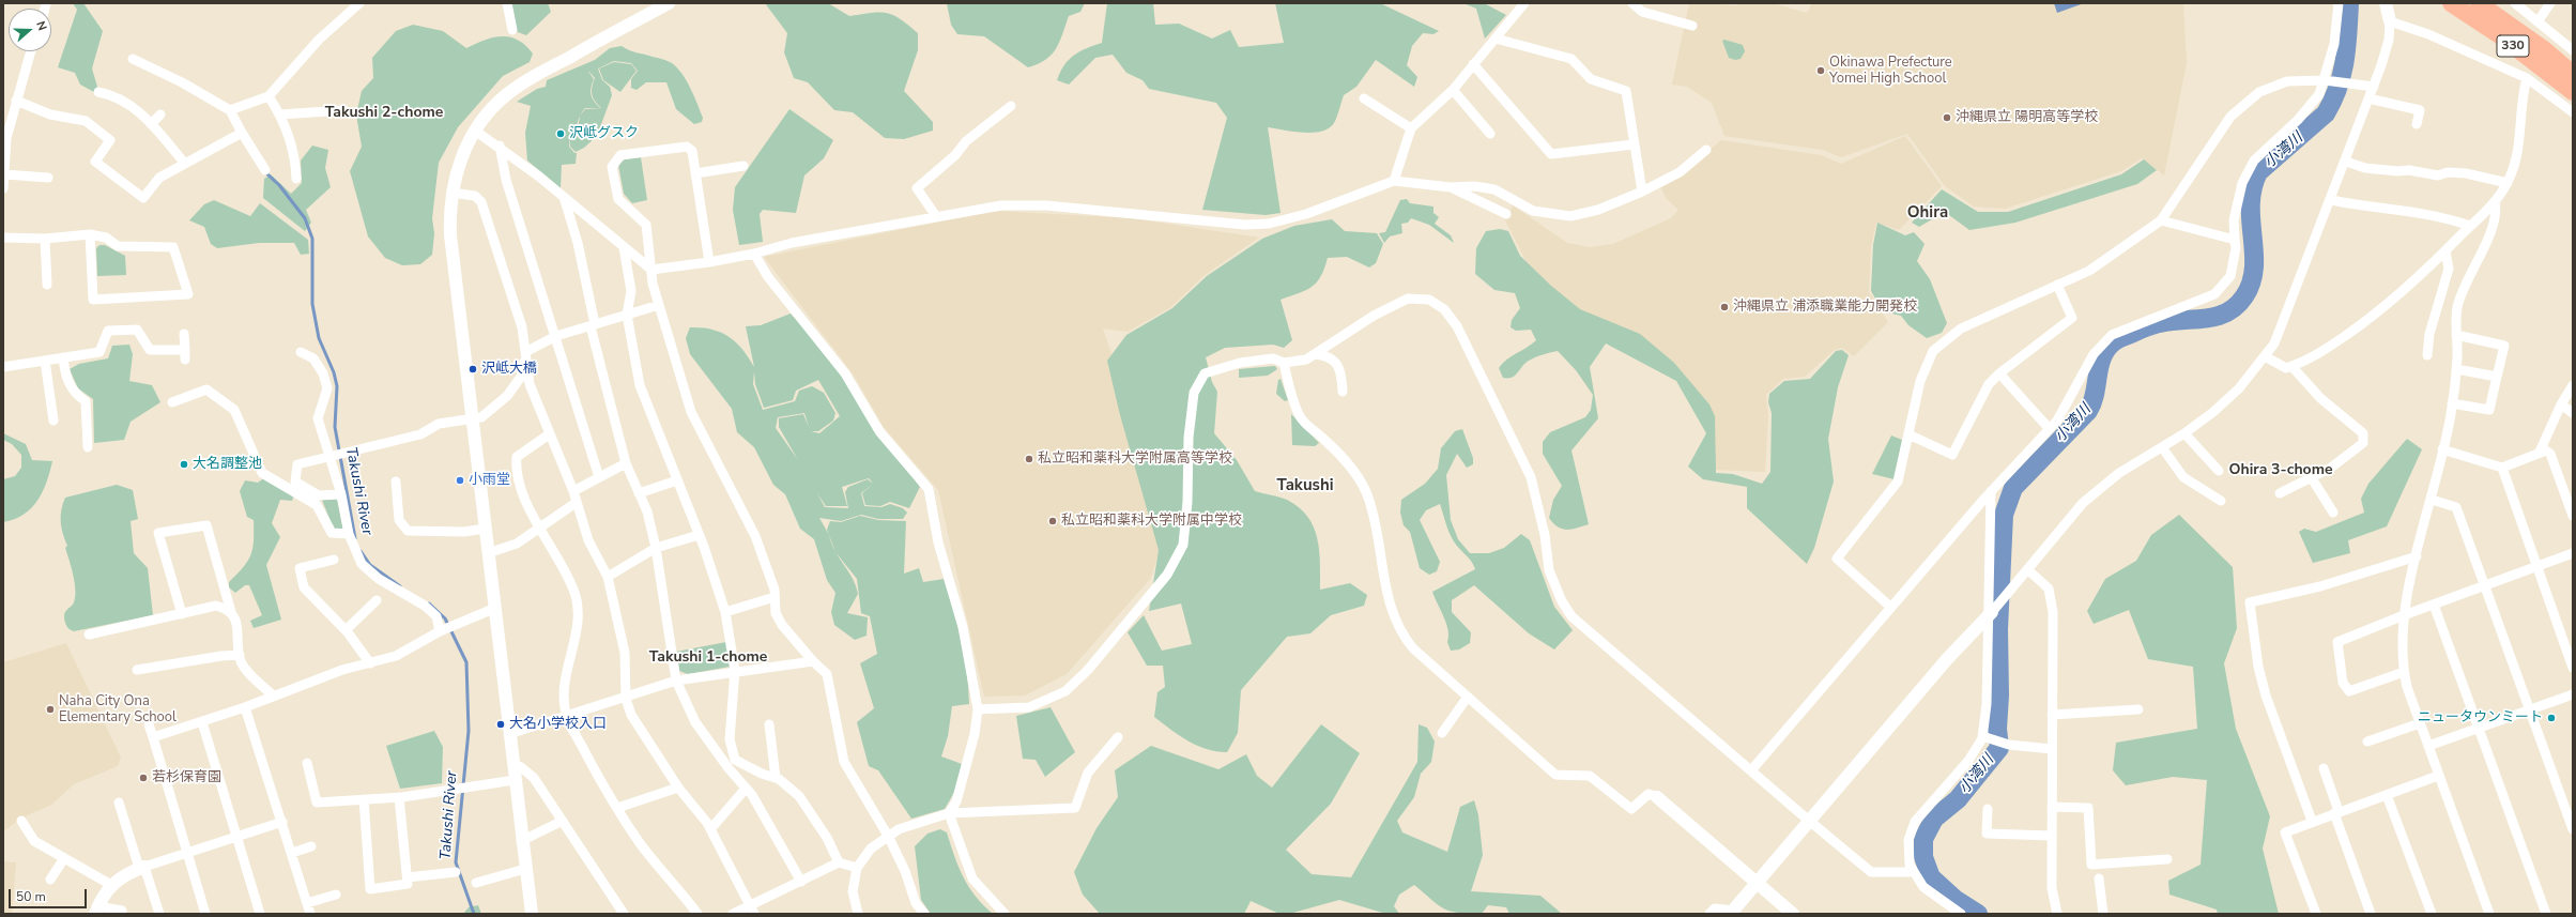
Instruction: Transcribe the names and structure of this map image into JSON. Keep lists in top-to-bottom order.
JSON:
{
  "streets": {
    "highway": ["330"]
  },
  "districts": [
    "Takushi 2-chome",
    "Ohira",
    "Ohira 3-chome",
    "Takushi",
    "Takushi 1-chome"
  ],
  "water": ["小湾川", "Takushi River"],
  "places": [
    "Okinawa Prefecture Yomei High School",
    "沖縄県立 陽明高等学校",
    "沢岻グスク",
    "沖縄県立 浦添職業能力開発校",
    "沢岻大橋",
    "私立昭和薬科大学附属高等学校",
    "大名調整池",
    "小雨堂",
    "私立昭和薬科大学附属中学校",
    "Naha City Ona Elementary School",
    "ニュータウンミート",
    "大名小学校入口",
    "若杉保育園"
  ],
  "scale_bar": "50 m",
  "north": "right"
}
